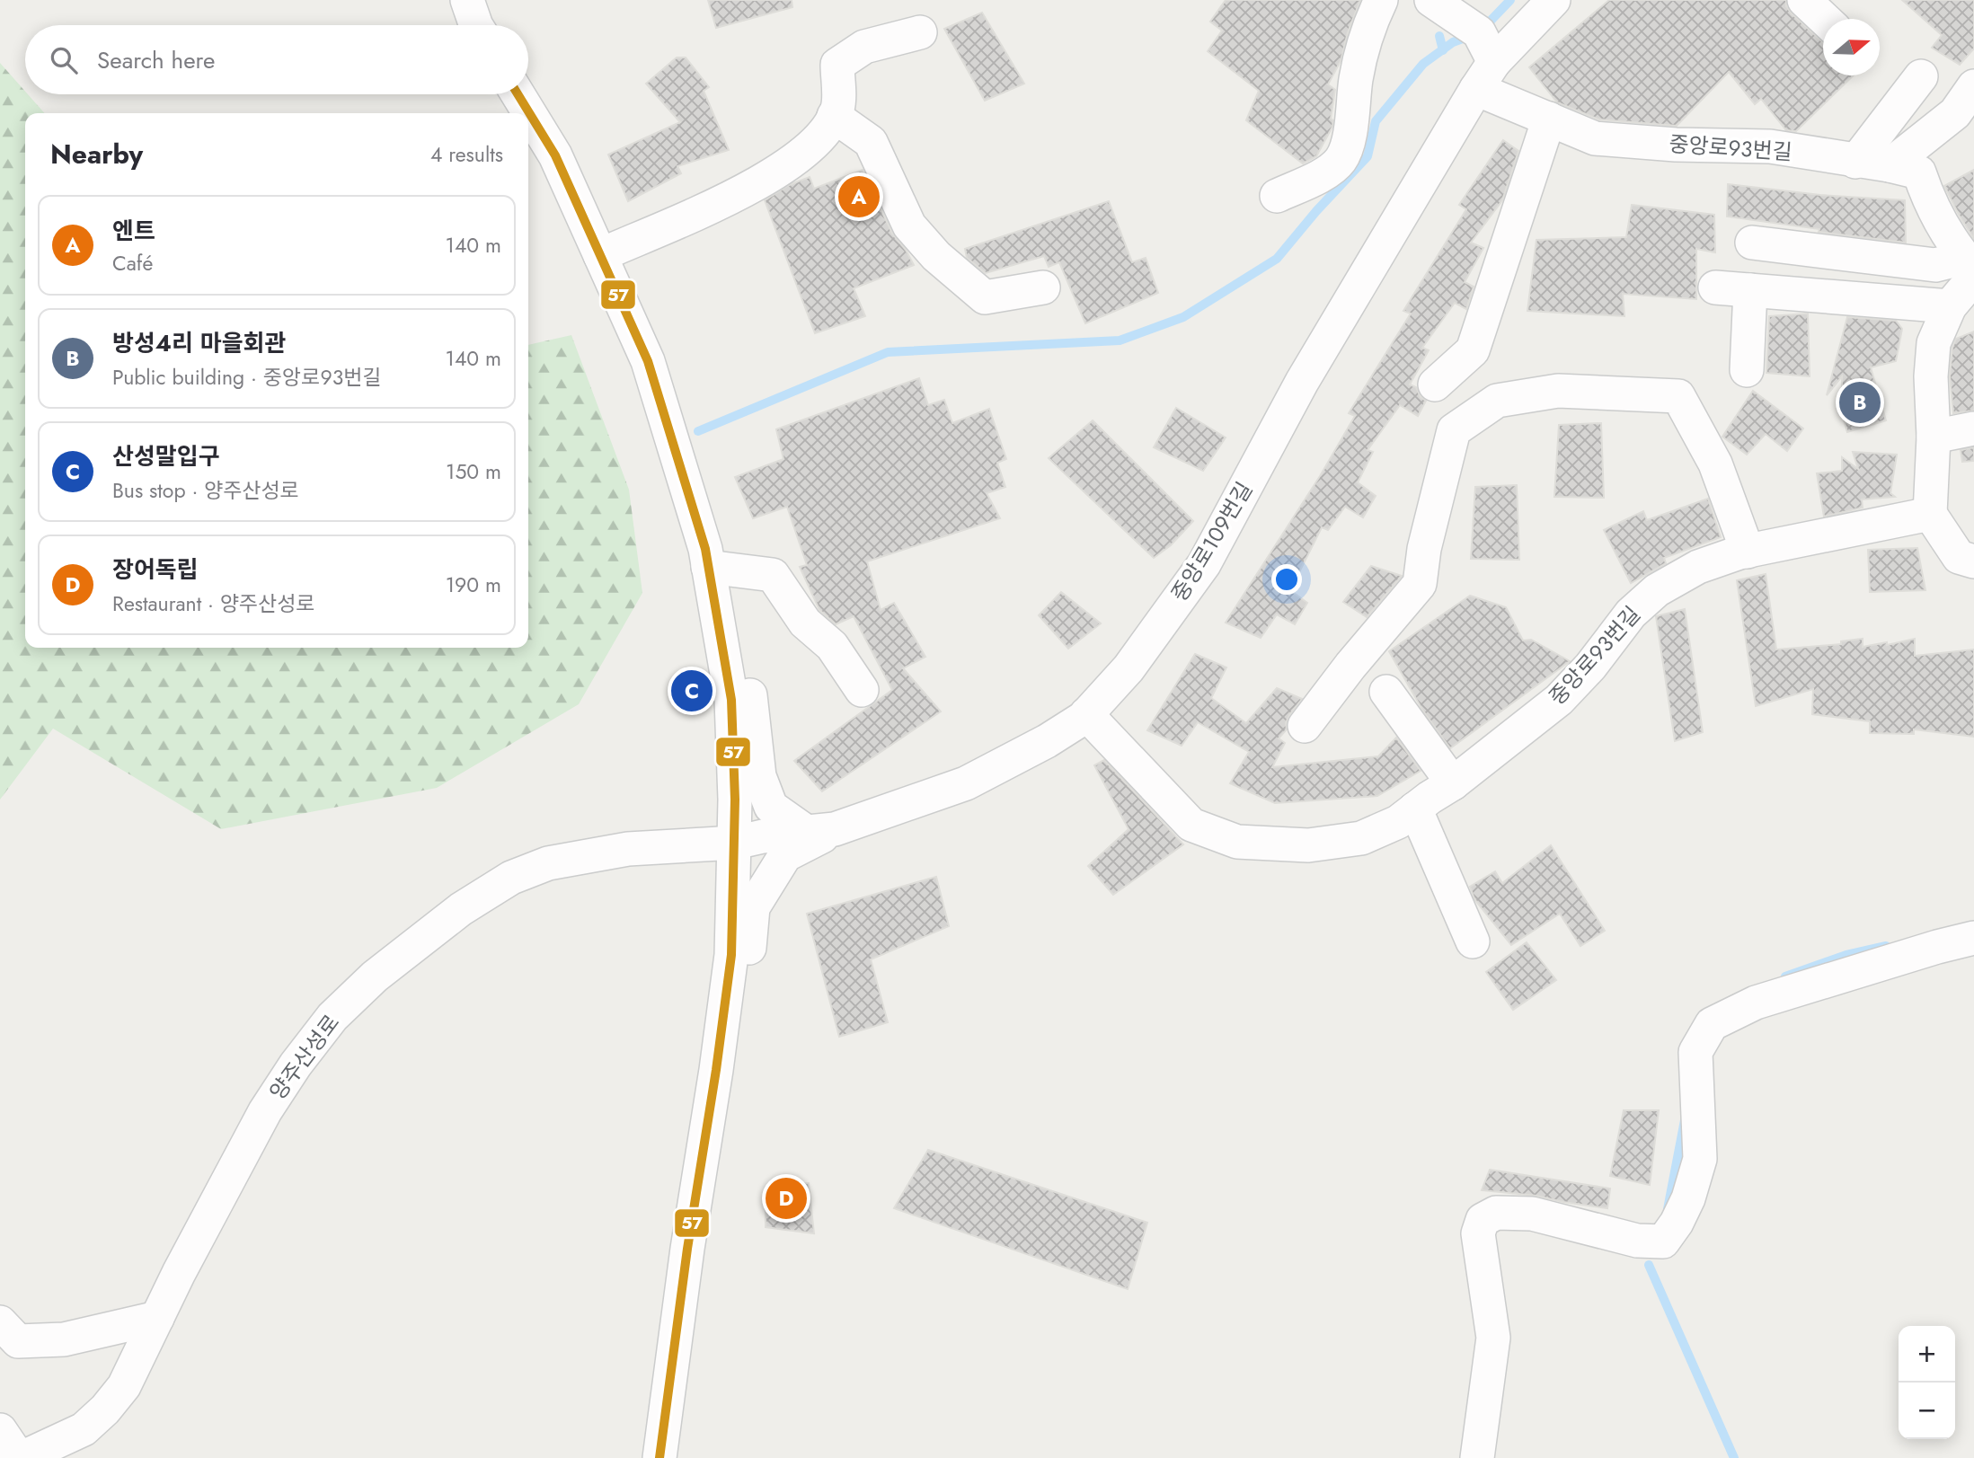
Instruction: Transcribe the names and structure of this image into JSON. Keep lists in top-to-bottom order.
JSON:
{
  "streets": {
    "street": ["중앙로93번길", "중앙로109번길", "양주산성로"]
  },
  "crossings": [
    ["중앙로93번길", "중앙로109번길"],
    ["중앙로109번길", "양주산성로"]
  ],
  "lines": ["transit line 57"],
  "north": "right",
  "page": {
    "search": "Search here",
    "heading": ["Nearby", "4 results"],
    "pins": [
      "A",
      "B",
      "C",
      "D"
    ],
    "list": [
      {
        "mark": "A",
        "name": "엔트",
        "note": "Café",
        "value": "140 m"
      },
      {
        "mark": "B",
        "name": "방성4리 마을회관",
        "note": "Public building · 중앙로93번길",
        "value": "140 m"
      },
      {
        "mark": "C",
        "name": "산성말입구",
        "note": "Bus stop · 양주산성로",
        "value": "150 m"
      },
      {
        "mark": "D",
        "name": "장어독립",
        "note": "Restaurant · 양주산성로",
        "value": "190 m"
      }
    ],
    "map_buttons": ["+", "−"]
  }
}
